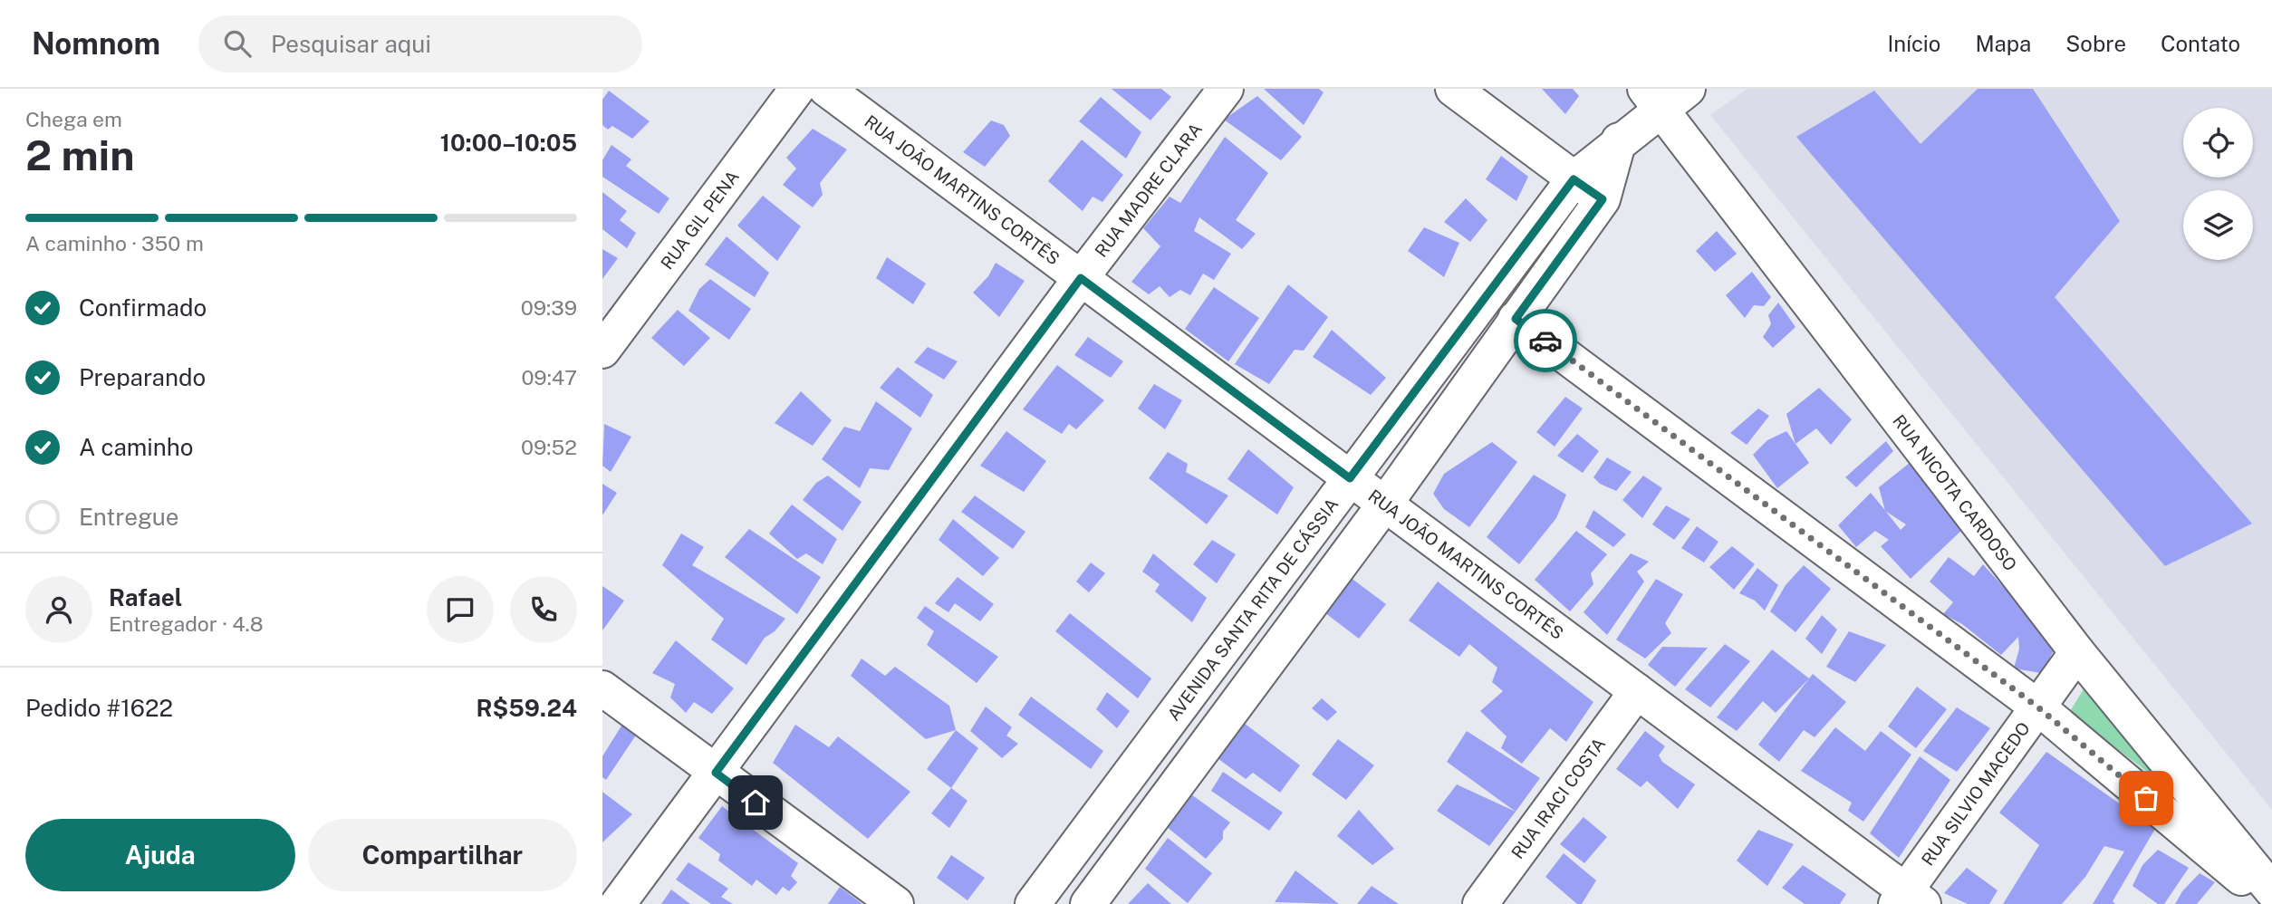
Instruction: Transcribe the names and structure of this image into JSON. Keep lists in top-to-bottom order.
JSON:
{
  "streets": {
    "street": [
      "RUA JOÃO MARTINS CORTÊS",
      "RUA MADRE CLARA",
      "RUA GIL PENA",
      "RUA NICOTA CARDOSO",
      "AVENIDA SANTA RITA DE CÁSSIA",
      "RUA SILVIO MACEDO",
      "RUA IRACI COSTA"
    ]
  },
  "crossings": [
    ["RUA JOÃO MARTINS CORTÊS", "RUA MADRE CLARA"],
    ["RUA JOÃO MARTINS CORTÊS", "AVENIDA SANTA RITA DE CÁSSIA"],
    ["RUA JOÃO MARTINS CORTÊS", "RUA SILVIO MACEDO"],
    ["RUA JOÃO MARTINS CORTÊS", "RUA IRACI COSTA"],
    ["RUA NICOTA CARDOSO", "AVENIDA SANTA RITA DE CÁSSIA"],
    ["RUA NICOTA CARDOSO", "RUA SILVIO MACEDO"]
  ],
  "page": {
    "header": "Nomnom",
    "search": "Pesquisar aqui",
    "nav": [
      "Início",
      "Mapa",
      "Sobre",
      "Contato"
    ],
    "heading": ["2 min", "Chega em", "10:00–10:05"],
    "panel": [
      "Rafael",
      "Entregador · 4.8",
      "Pedido #1622",
      "R$59.24"
    ],
    "bar": "A caminho · 350 m",
    "list": [
      ["Confirmado", "09:39"],
      ["Preparando", "09:47"],
      ["A caminho", "09:52"],
      "Entregue"
    ],
    "buttons": ["Ajuda", "Compartilhar"]
  }
}
